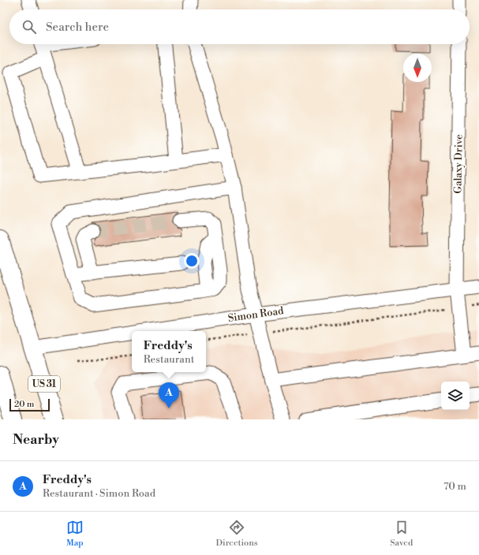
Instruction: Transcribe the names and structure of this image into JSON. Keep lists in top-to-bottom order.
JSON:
{
  "streets": {
    "main road": ["US 31"],
    "street": ["Galaxy Drive", "Simon Road"]
  },
  "crossings": [
    ["Galaxy Drive", "Simon Road"],
    ["Simon Road", "US 31"]
  ],
  "scale_bar": "20 m",
  "north": "bottom",
  "page": {
    "search": "Search here",
    "popup": ["Freddy's", "Restaurant"],
    "pins": "A",
    "scale": "20 m",
    "heading": "Nearby",
    "list": [
      {
        "mark": "A",
        "name": "Freddy's",
        "note": "Restaurant · Simon Road",
        "value": "70 m"
      }
    ],
    "nav": ["Map", "Directions", "Saved"]
  }
}
